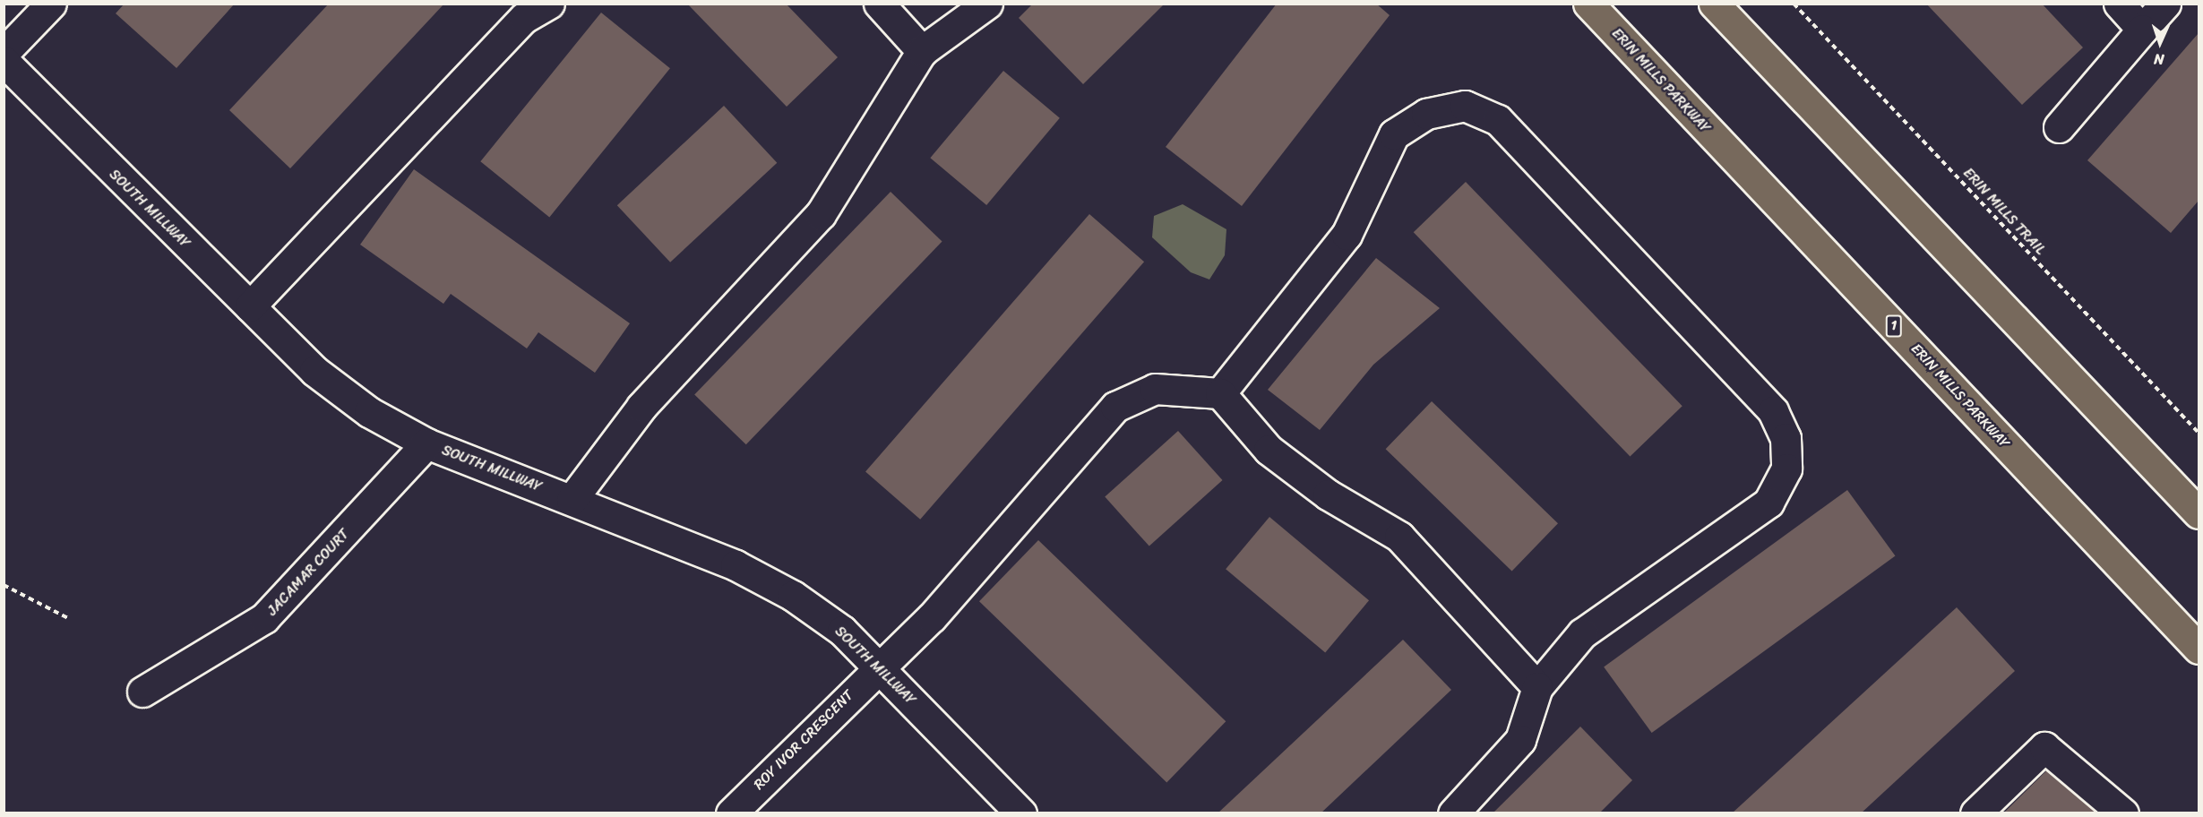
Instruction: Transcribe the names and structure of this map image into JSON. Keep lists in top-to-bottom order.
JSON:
{
  "streets": {
    "main road": ["ERIN MILLS PARKWAY", "1"],
    "street": ["SOUTH MILLWAY", "JACAMAR COURT", "ROY IVOR CRESCENT"],
    "path": ["ERIN MILLS TRAIL"]
  },
  "crossings": [
    ["SOUTH MILLWAY", "JACAMAR COURT"],
    ["SOUTH MILLWAY", "ROY IVOR CRESCENT"]
  ],
  "north": "bottom"
}
